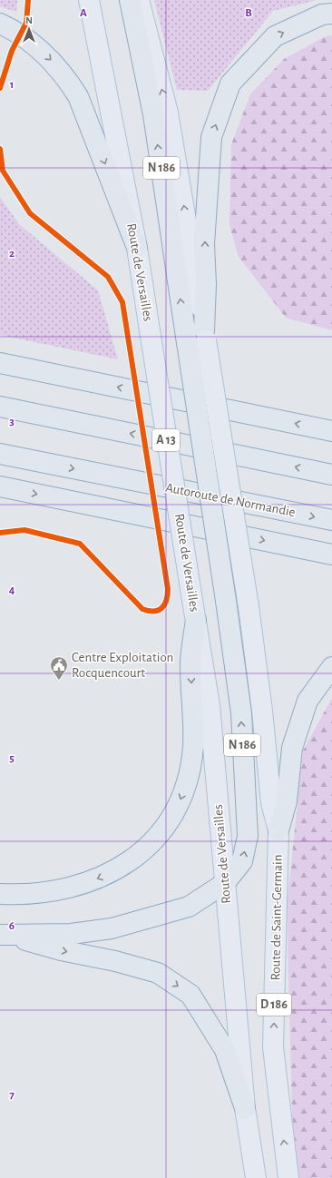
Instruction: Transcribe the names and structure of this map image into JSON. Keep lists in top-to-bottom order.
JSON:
{
  "streets": {
    "highway": ["N 186", "A 13", "Autoroute de Normandie"],
    "main road": ["Route de Versailles", "Route de Saint-Germain", "D 186"]
  },
  "crossings": [
    ["N 186", "Route de Versailles"],
    ["N 186", "Route de Saint-Germain"]
  ],
  "one_way": ["Route de Saint-Germain"],
  "places": {
    "public building": ["Centre Exploitation Rocquencourt"]
  },
  "north": "top",
  "grid": {
    "columns": ["A", "B"],
    "rows": [
      "1",
      "2",
      "3",
      "4",
      "5",
      "6",
      "7"
    ]
  }
}
